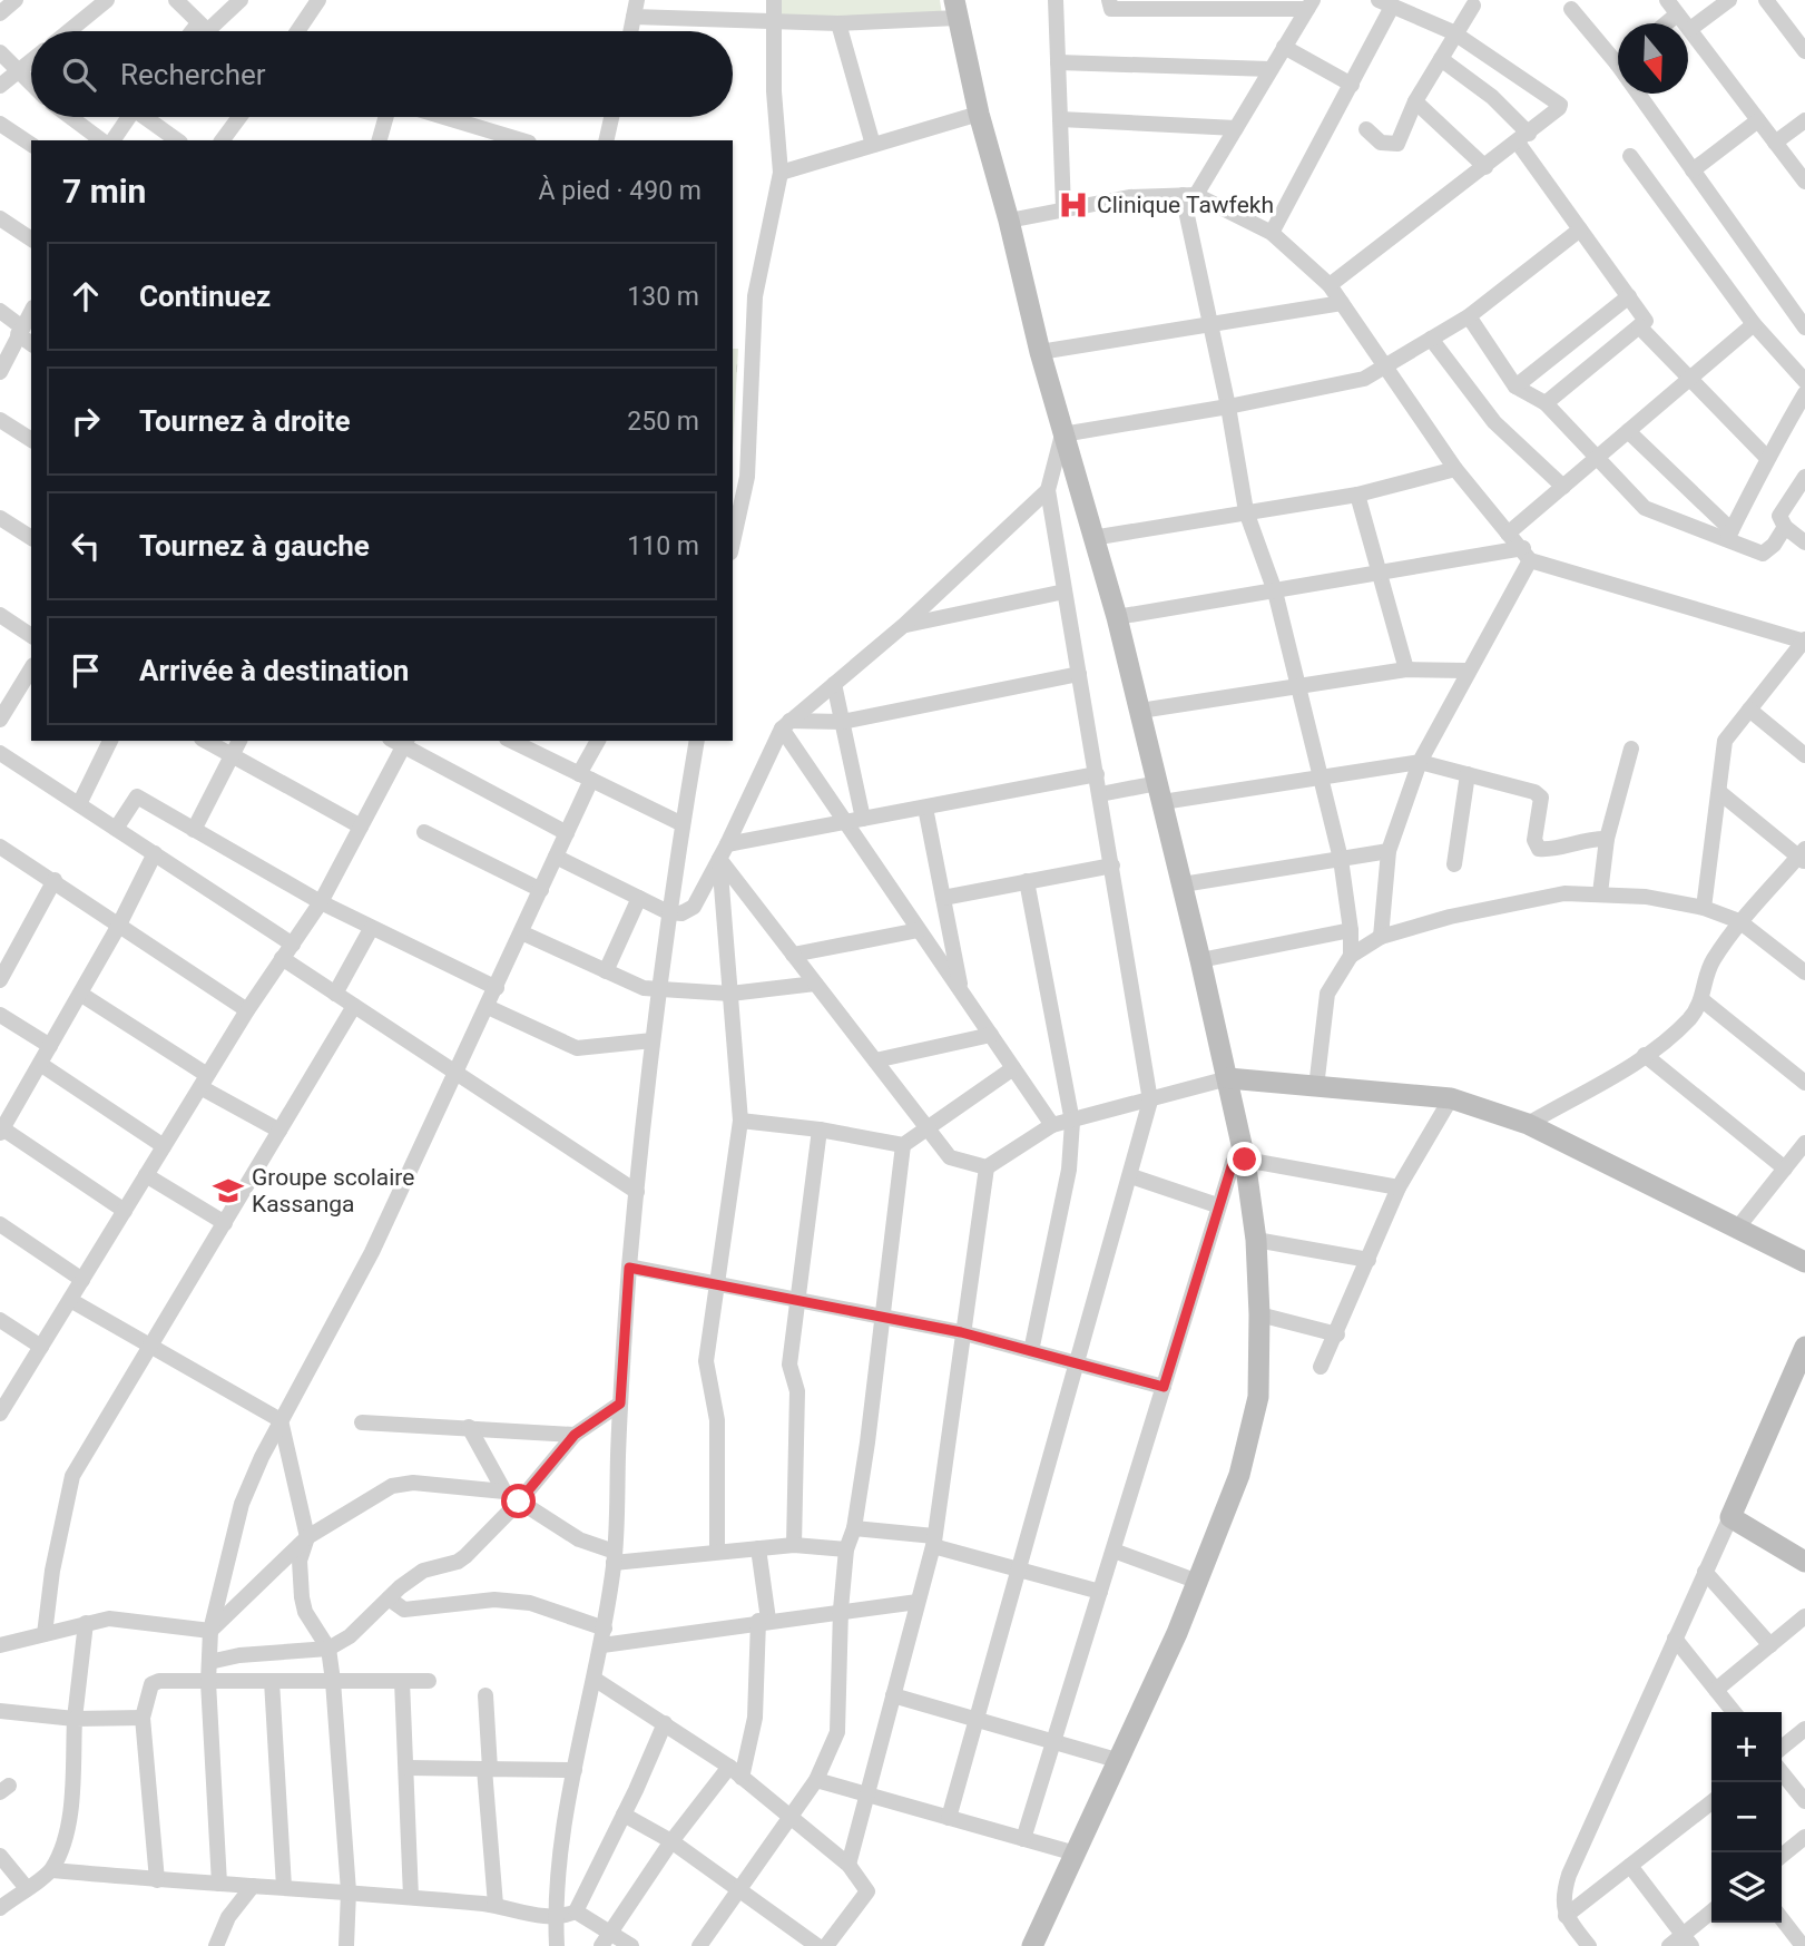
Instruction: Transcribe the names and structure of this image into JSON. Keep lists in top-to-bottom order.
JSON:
{
  "places": {
    "hospital": ["Clinique Tawfekh"],
    "school or university": ["Groupe scolaire Kassanga"]
  },
  "north": "bottom",
  "page": {
    "search": "Rechercher",
    "heading": ["7 min", "À pied · 490 m"],
    "list": [
      ["Continuez", "130 m"],
      ["Tournez à droite", "250 m"],
      ["Tournez à gauche", "110 m"],
      "Arrivée à destination"
    ],
    "map_buttons": ["+", "−"]
  }
}
